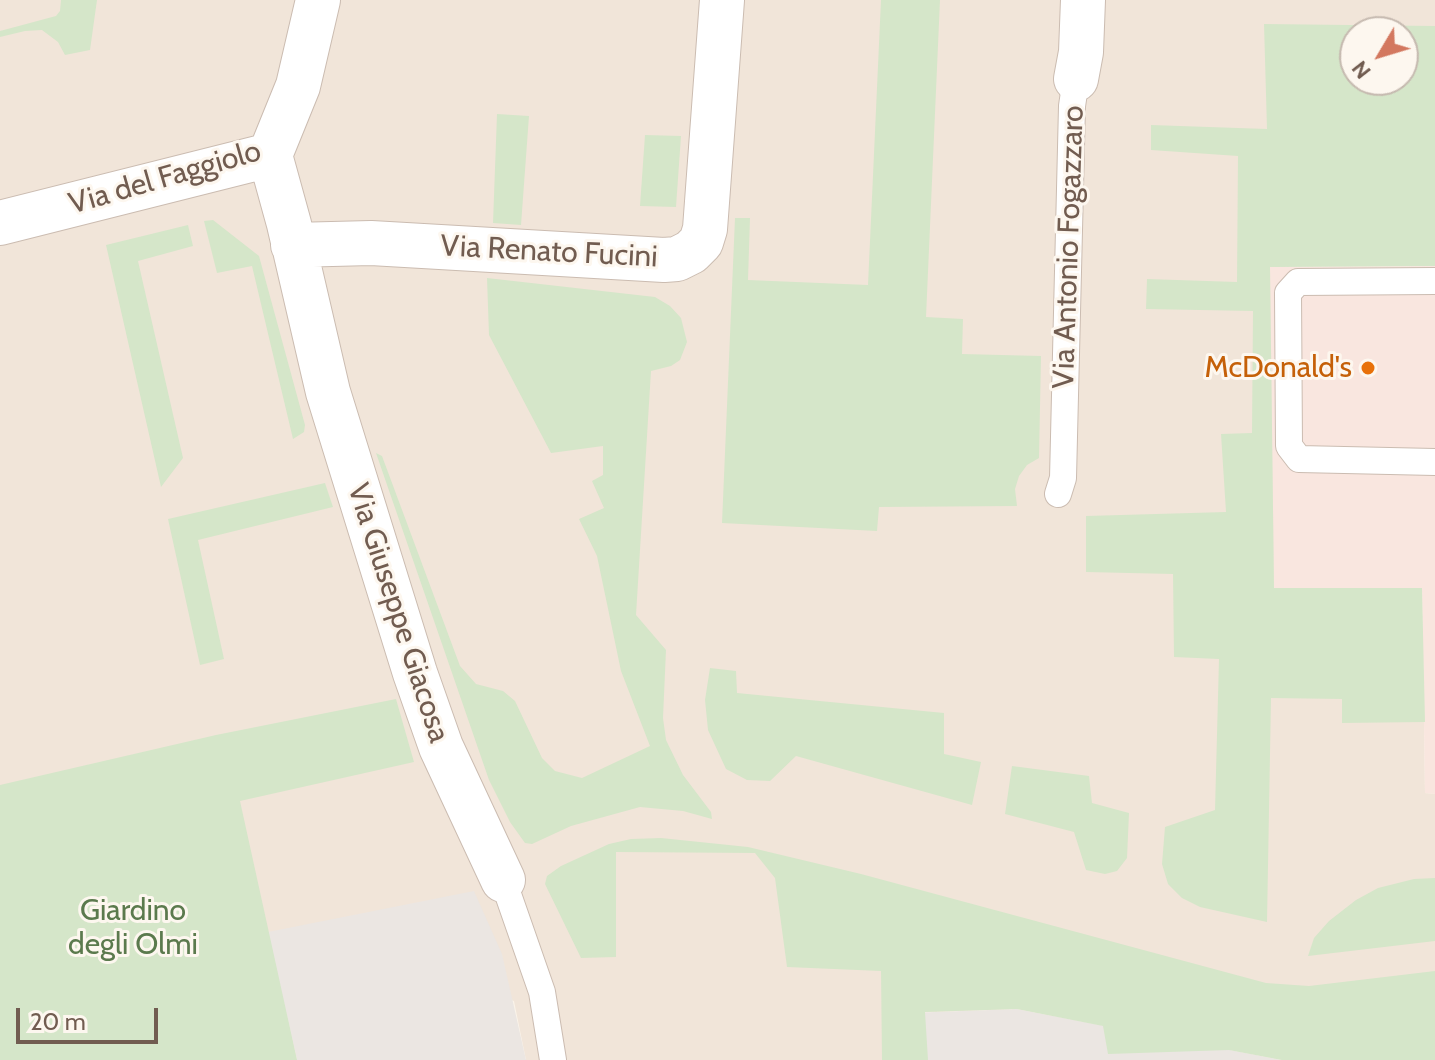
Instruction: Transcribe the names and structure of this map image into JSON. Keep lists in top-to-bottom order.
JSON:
{
  "streets": {
    "street": [
      "Via del Faggiolo",
      "Via Antonio Fogazzaro",
      "Via Renato Fucini",
      "Via Giuseppe Giacosa"
    ]
  },
  "crossings": [
    ["Via del Faggiolo", "Via Giuseppe Giacosa"],
    ["Via Renato Fucini", "Via Giuseppe Giacosa"]
  ],
  "parks": ["Giardino degli Olmi"],
  "places": ["McDonald's"],
  "scale_bar": "20 m",
  "north": "bottom left"
}
